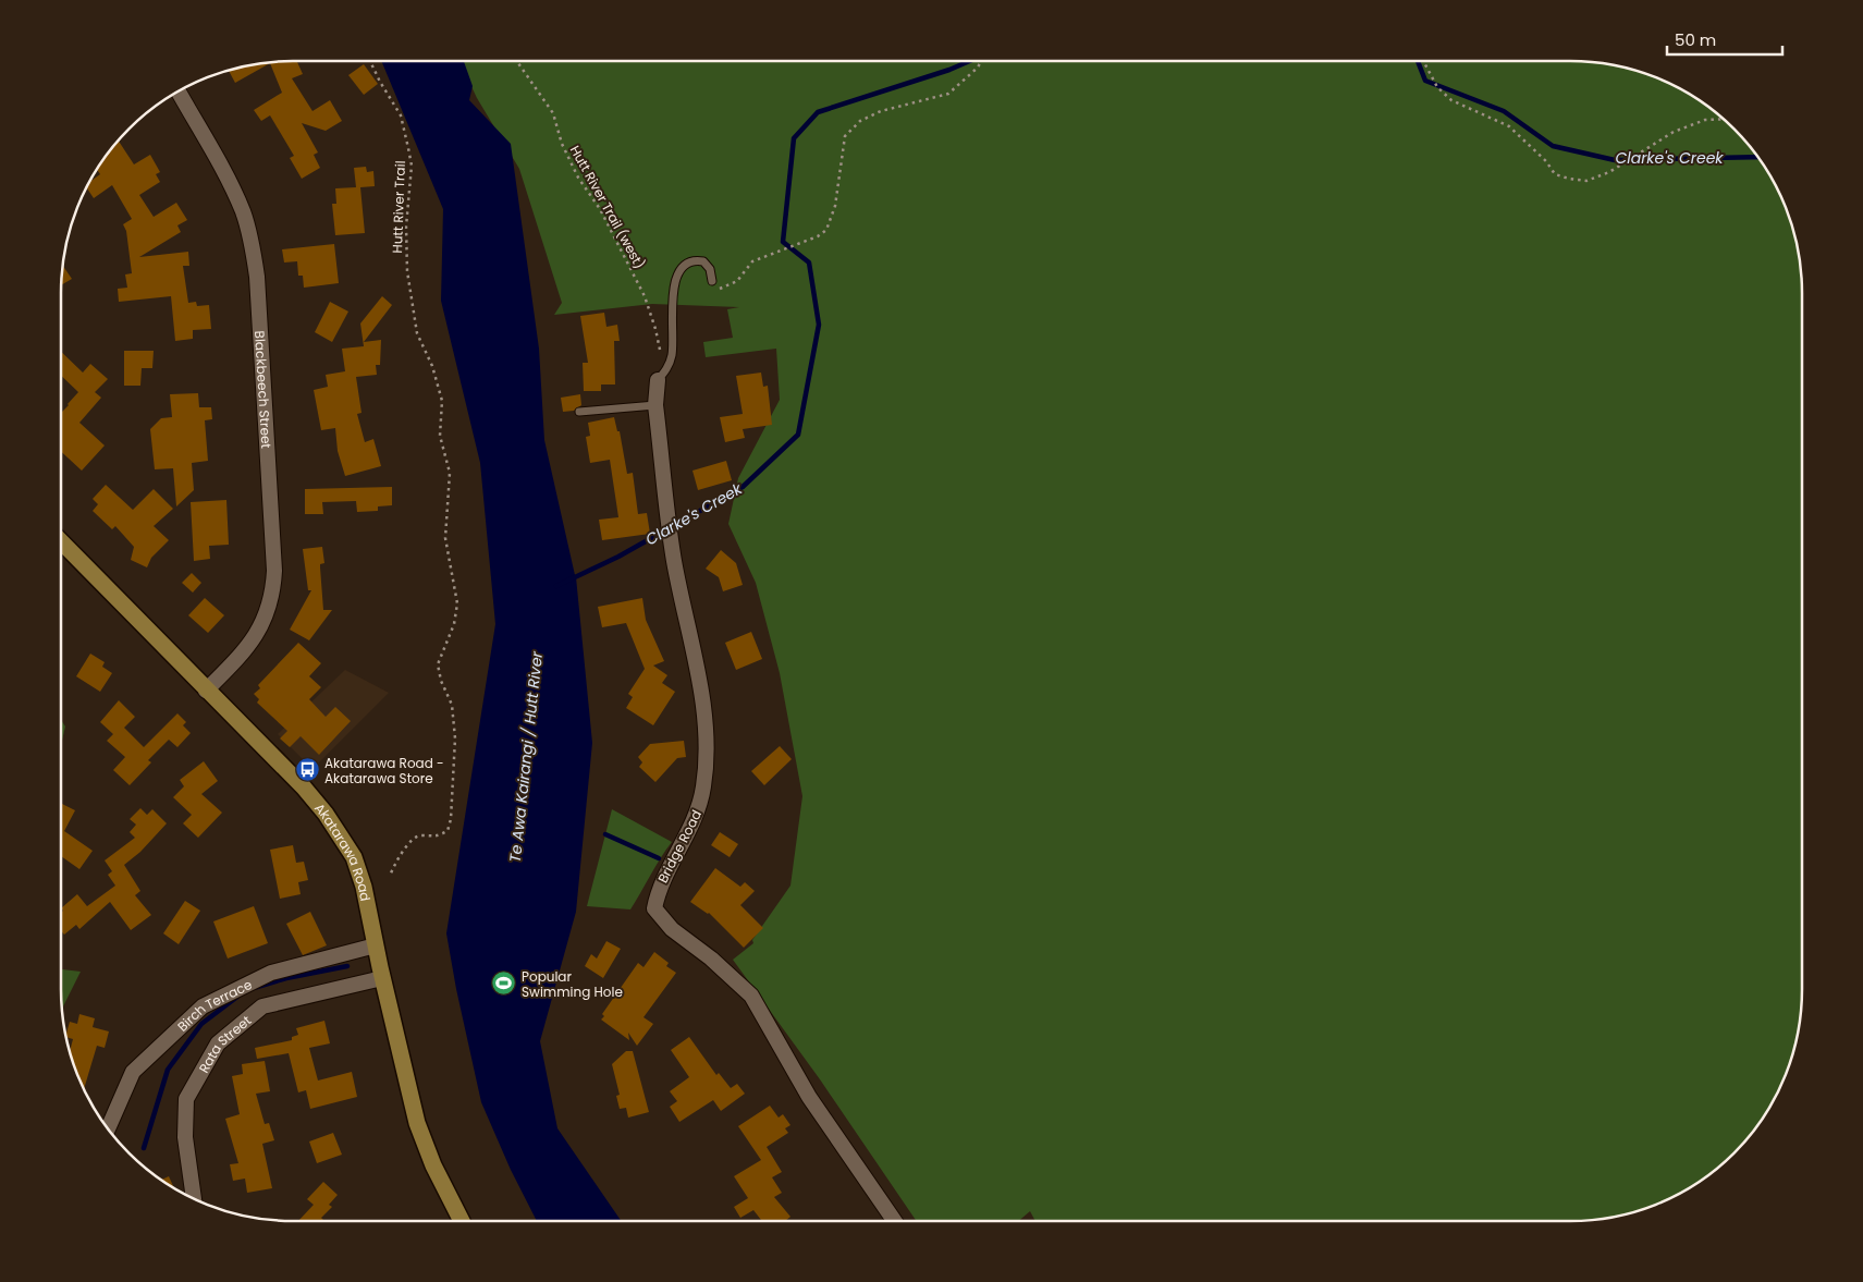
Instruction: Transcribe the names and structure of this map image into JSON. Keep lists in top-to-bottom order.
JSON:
{
  "streets": {
    "street": [
      "Blackbeech Street",
      "Bridge Road",
      "Akatarawa Road",
      "Birch Terrace",
      "Rata Street"
    ],
    "path": ["Hutt River Trail", "Hutt River Trail (west)"]
  },
  "crossings": [
    ["Blackbeech Street", "Akatarawa Road"],
    ["Akatarawa Road", "Birch Terrace"],
    ["Akatarawa Road", "Rata Street"]
  ],
  "water": ["Clarke's Creek", "Te Awa Kairangi / Hutt River"],
  "places": {
    "bus stop": ["Akatarawa Road - Akatarawa Store"],
    "sports": ["Popular Swimming Hole"]
  },
  "scale_bar": "50 m"
}
